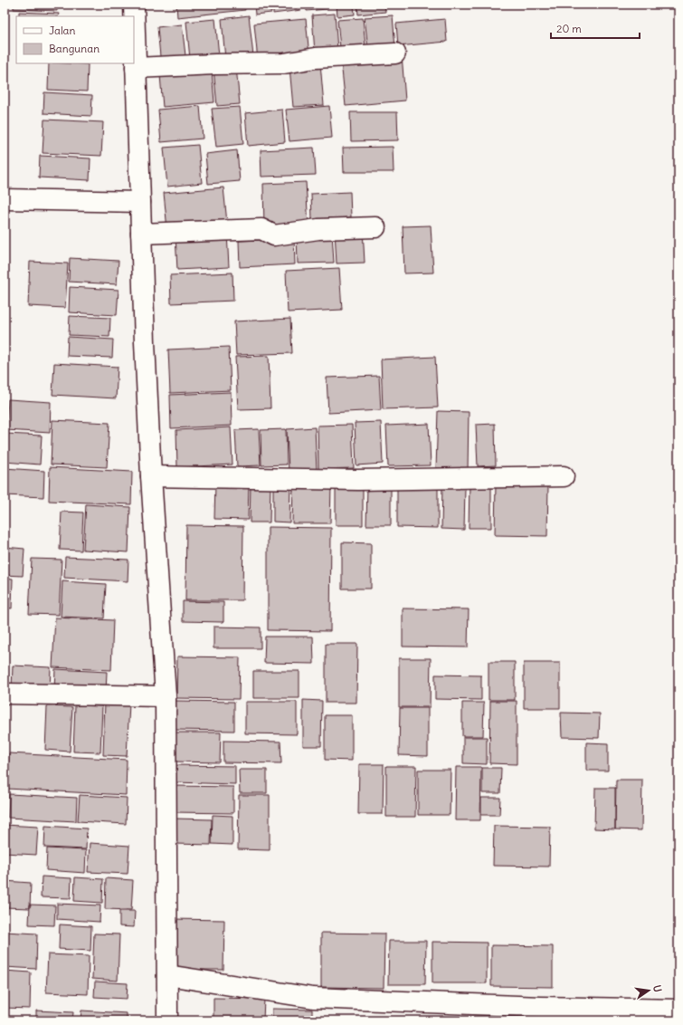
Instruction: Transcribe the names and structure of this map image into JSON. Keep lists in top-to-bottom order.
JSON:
{
  "legend": ["Jalan", "Bangunan"],
  "scale_bar": "20 m",
  "north": "right"
}
